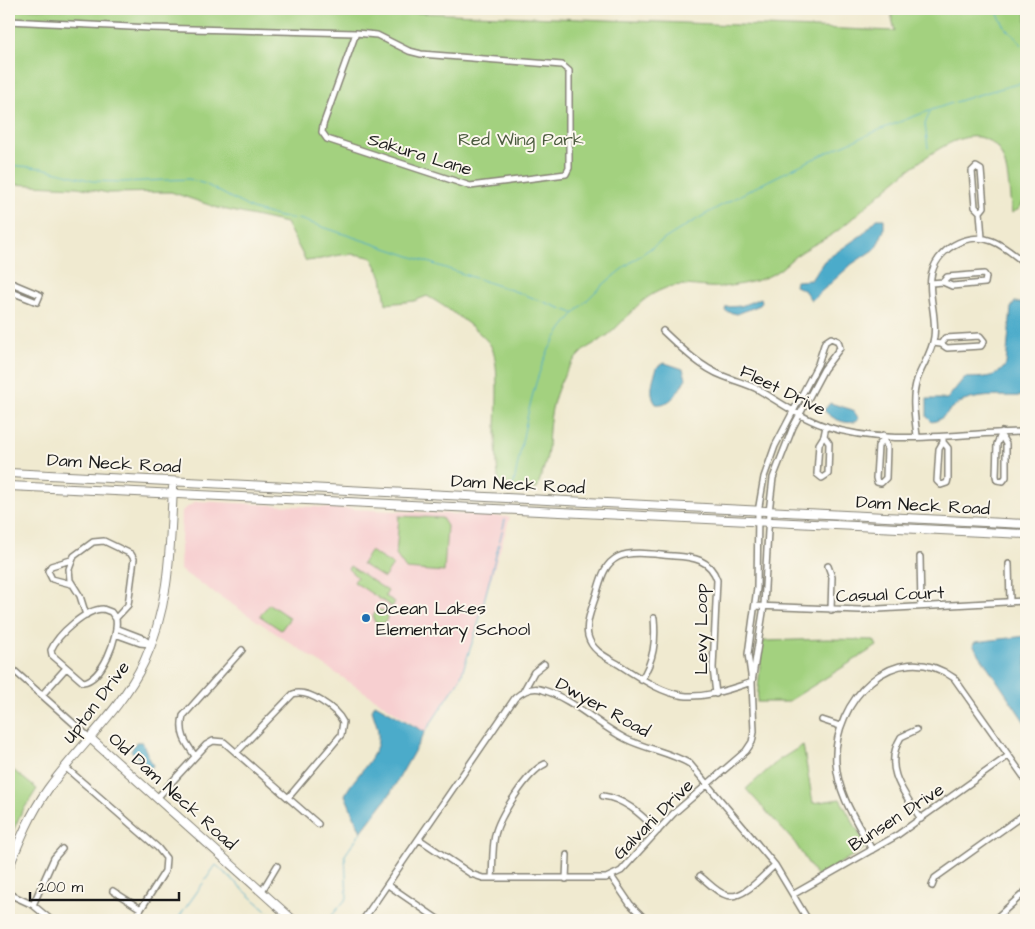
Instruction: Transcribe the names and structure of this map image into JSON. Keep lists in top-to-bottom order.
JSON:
{
  "streets": {
    "main road": ["Dam Neck Road", "Upton Drive", "Old Dam Neck Road"],
    "street": [
      "Sakura Lane",
      "Fleet Drive",
      "Casual Court",
      "Levy Loop",
      "Dwyer Road",
      "Bunsen Drive",
      "Galvani Drive"
    ]
  },
  "crossings": [
    ["Fleet Drive", "Galvani Drive"],
    ["Dam Neck Road", "Upton Drive"],
    ["Dam Neck Road", "Galvani Drive"],
    ["Casual Court", "Galvani Drive"],
    ["Levy Loop", "Galvani Drive"],
    ["Upton Drive", "Old Dam Neck Road"],
    ["Dwyer Road", "Bunsen Drive"],
    ["Dwyer Road", "Galvani Drive"]
  ],
  "parks": ["Red Wing Park"],
  "places": ["Ocean Lakes Elementary School"],
  "scale_bar": "200 m"
}
